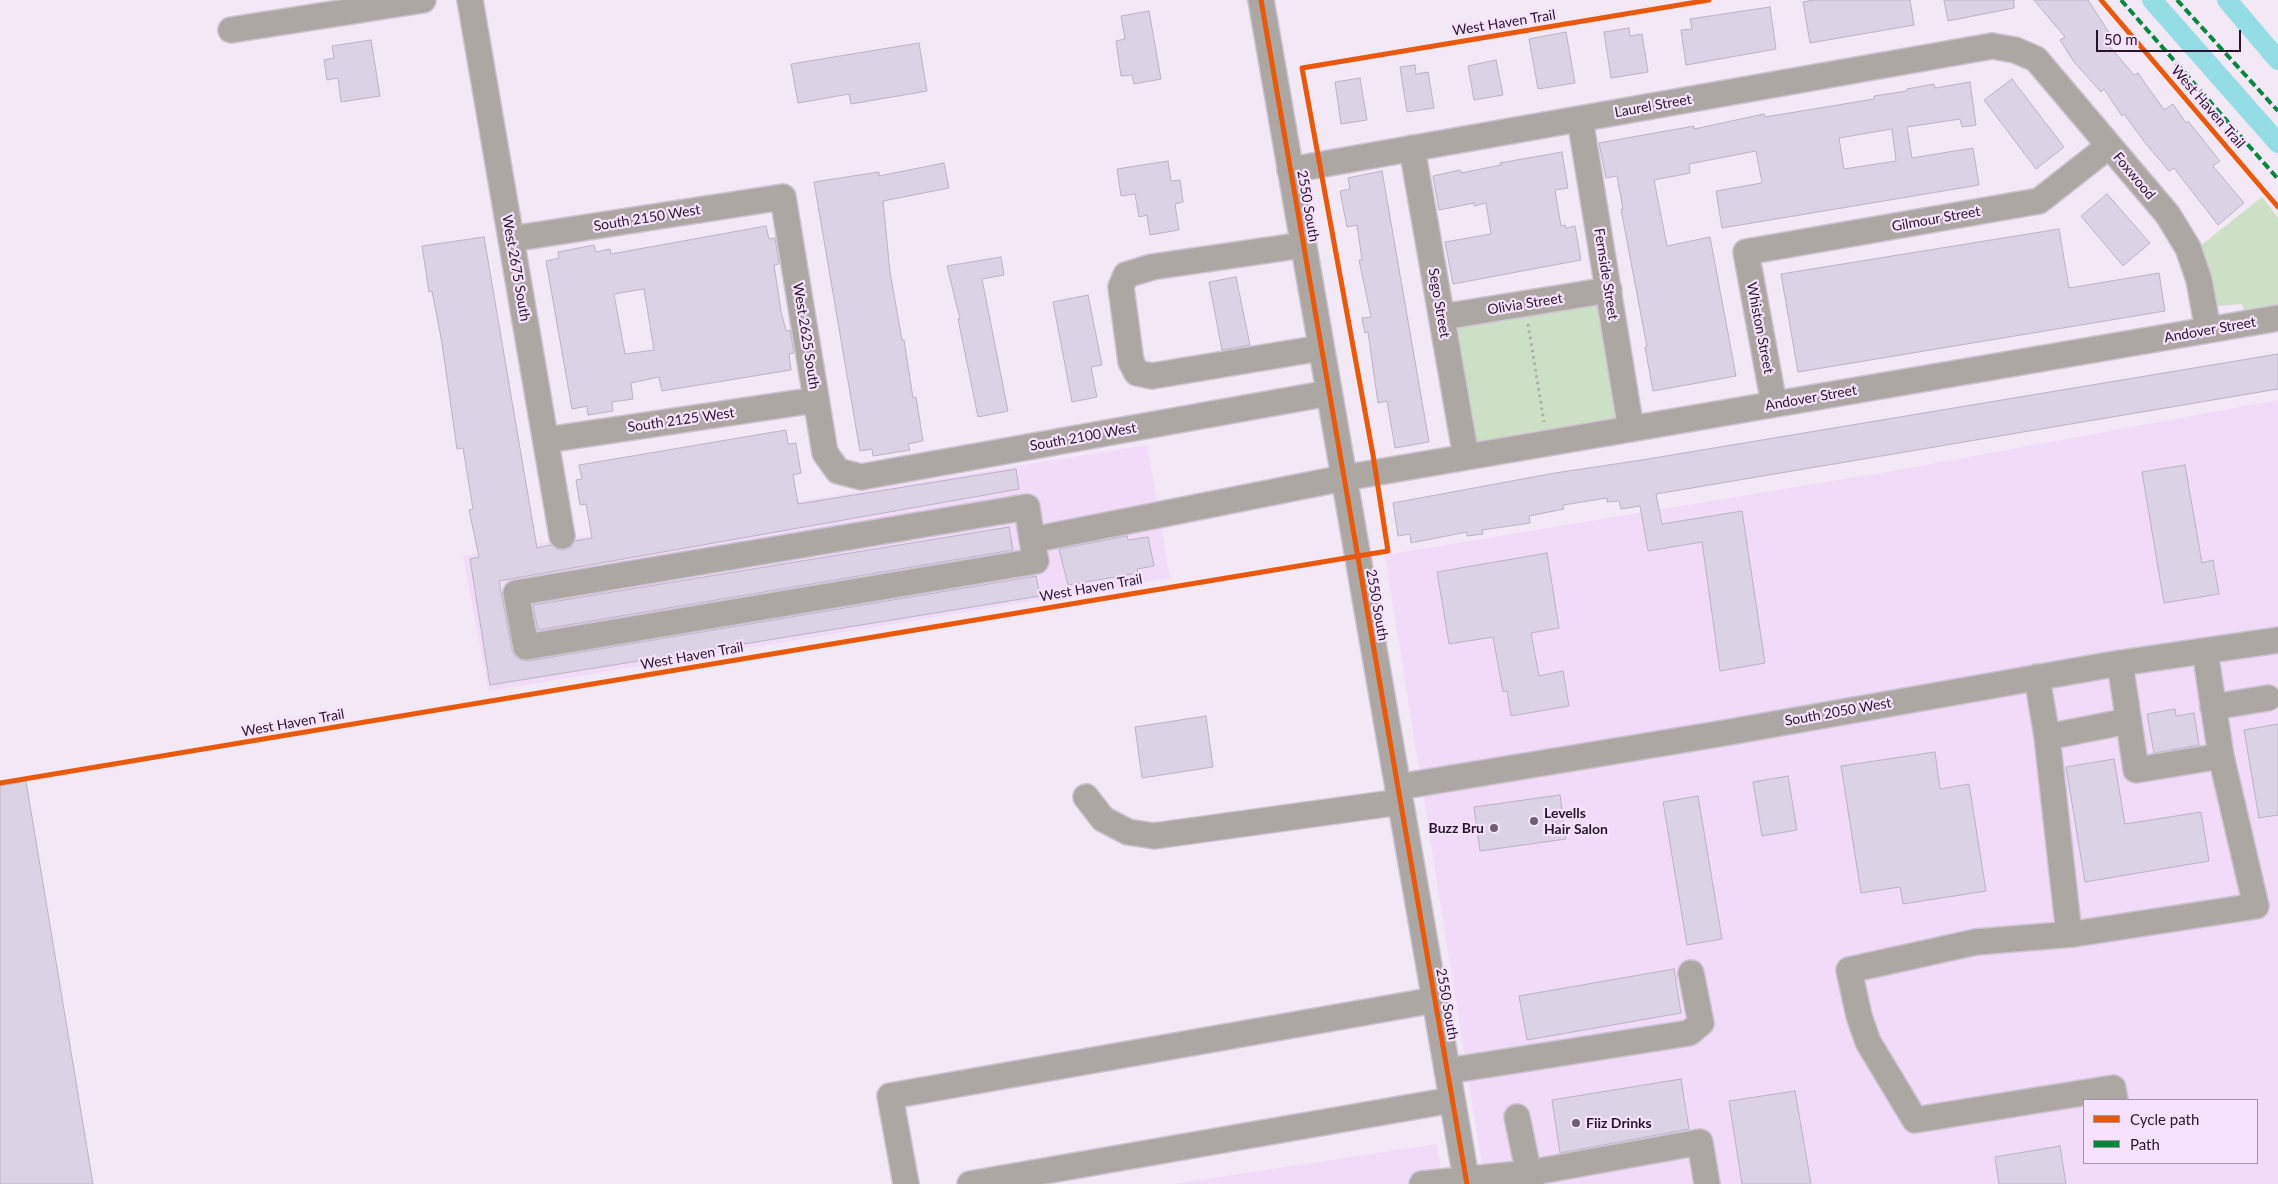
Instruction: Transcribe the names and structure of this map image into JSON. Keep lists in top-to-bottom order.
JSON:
{
  "streets": {
    "street": [
      "Laurel Street",
      "Foxwood",
      "2550 South",
      "South 2150 West",
      "Gilmour Street",
      "West 2675 South",
      "Fernside Street",
      "Sego Street",
      "Olivia Street",
      "Whiston Street",
      "Andover Street",
      "West 2625 South",
      "South 2125 West",
      "South 2100 West",
      "South 2050 West"
    ],
    "cycle path": ["West Haven Trail"]
  },
  "crossings": [
    ["Laurel Street", "Foxwood"],
    ["Laurel Street", "2550 South"],
    ["Laurel Street", "Fernside Street"],
    ["Laurel Street", "Sego Street"],
    ["Foxwood", "Gilmour Street"],
    ["Foxwood", "Andover Street"],
    ["2550 South", "Andover Street"],
    ["2550 South", "South 2100 West"],
    ["2550 South", "South 2050 West"],
    ["South 2150 West", "West 2675 South"],
    ["South 2150 West", "West 2625 South"],
    ["Gilmour Street", "Whiston Street"],
    ["West 2675 South", "South 2125 West"],
    ["Fernside Street", "Olivia Street"],
    ["Fernside Street", "Andover Street"],
    ["Sego Street", "Olivia Street"],
    ["Sego Street", "Andover Street"],
    ["Whiston Street", "Andover Street"],
    ["West 2625 South", "South 2125 West"],
    ["West 2625 South", "South 2100 West"]
  ],
  "places": ["Levells Hair Salon", "Buzz Bru", "Fiiz Drinks"],
  "legend": ["Cycle path", "Path"],
  "scale_bar": "50 m"
}
